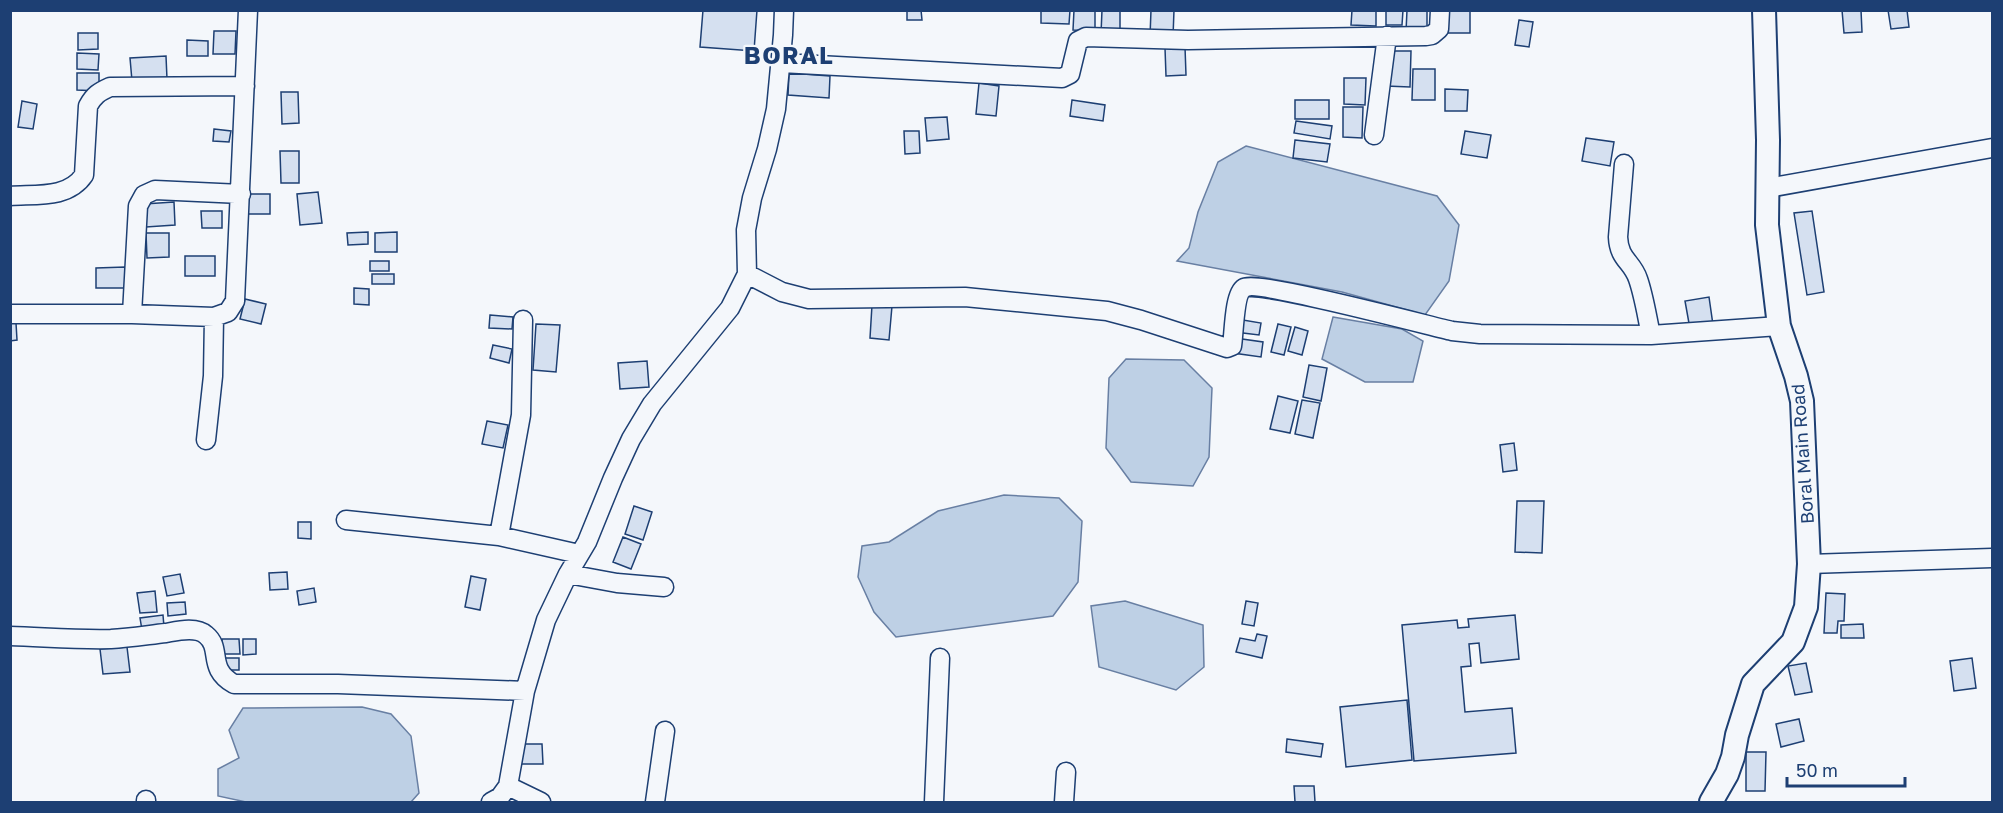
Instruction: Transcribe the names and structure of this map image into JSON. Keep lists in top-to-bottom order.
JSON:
{
  "streets": {
    "main road": ["Boral Main Road"]
  },
  "districts": ["BORAL"],
  "scale_bar": "50 m"
}
